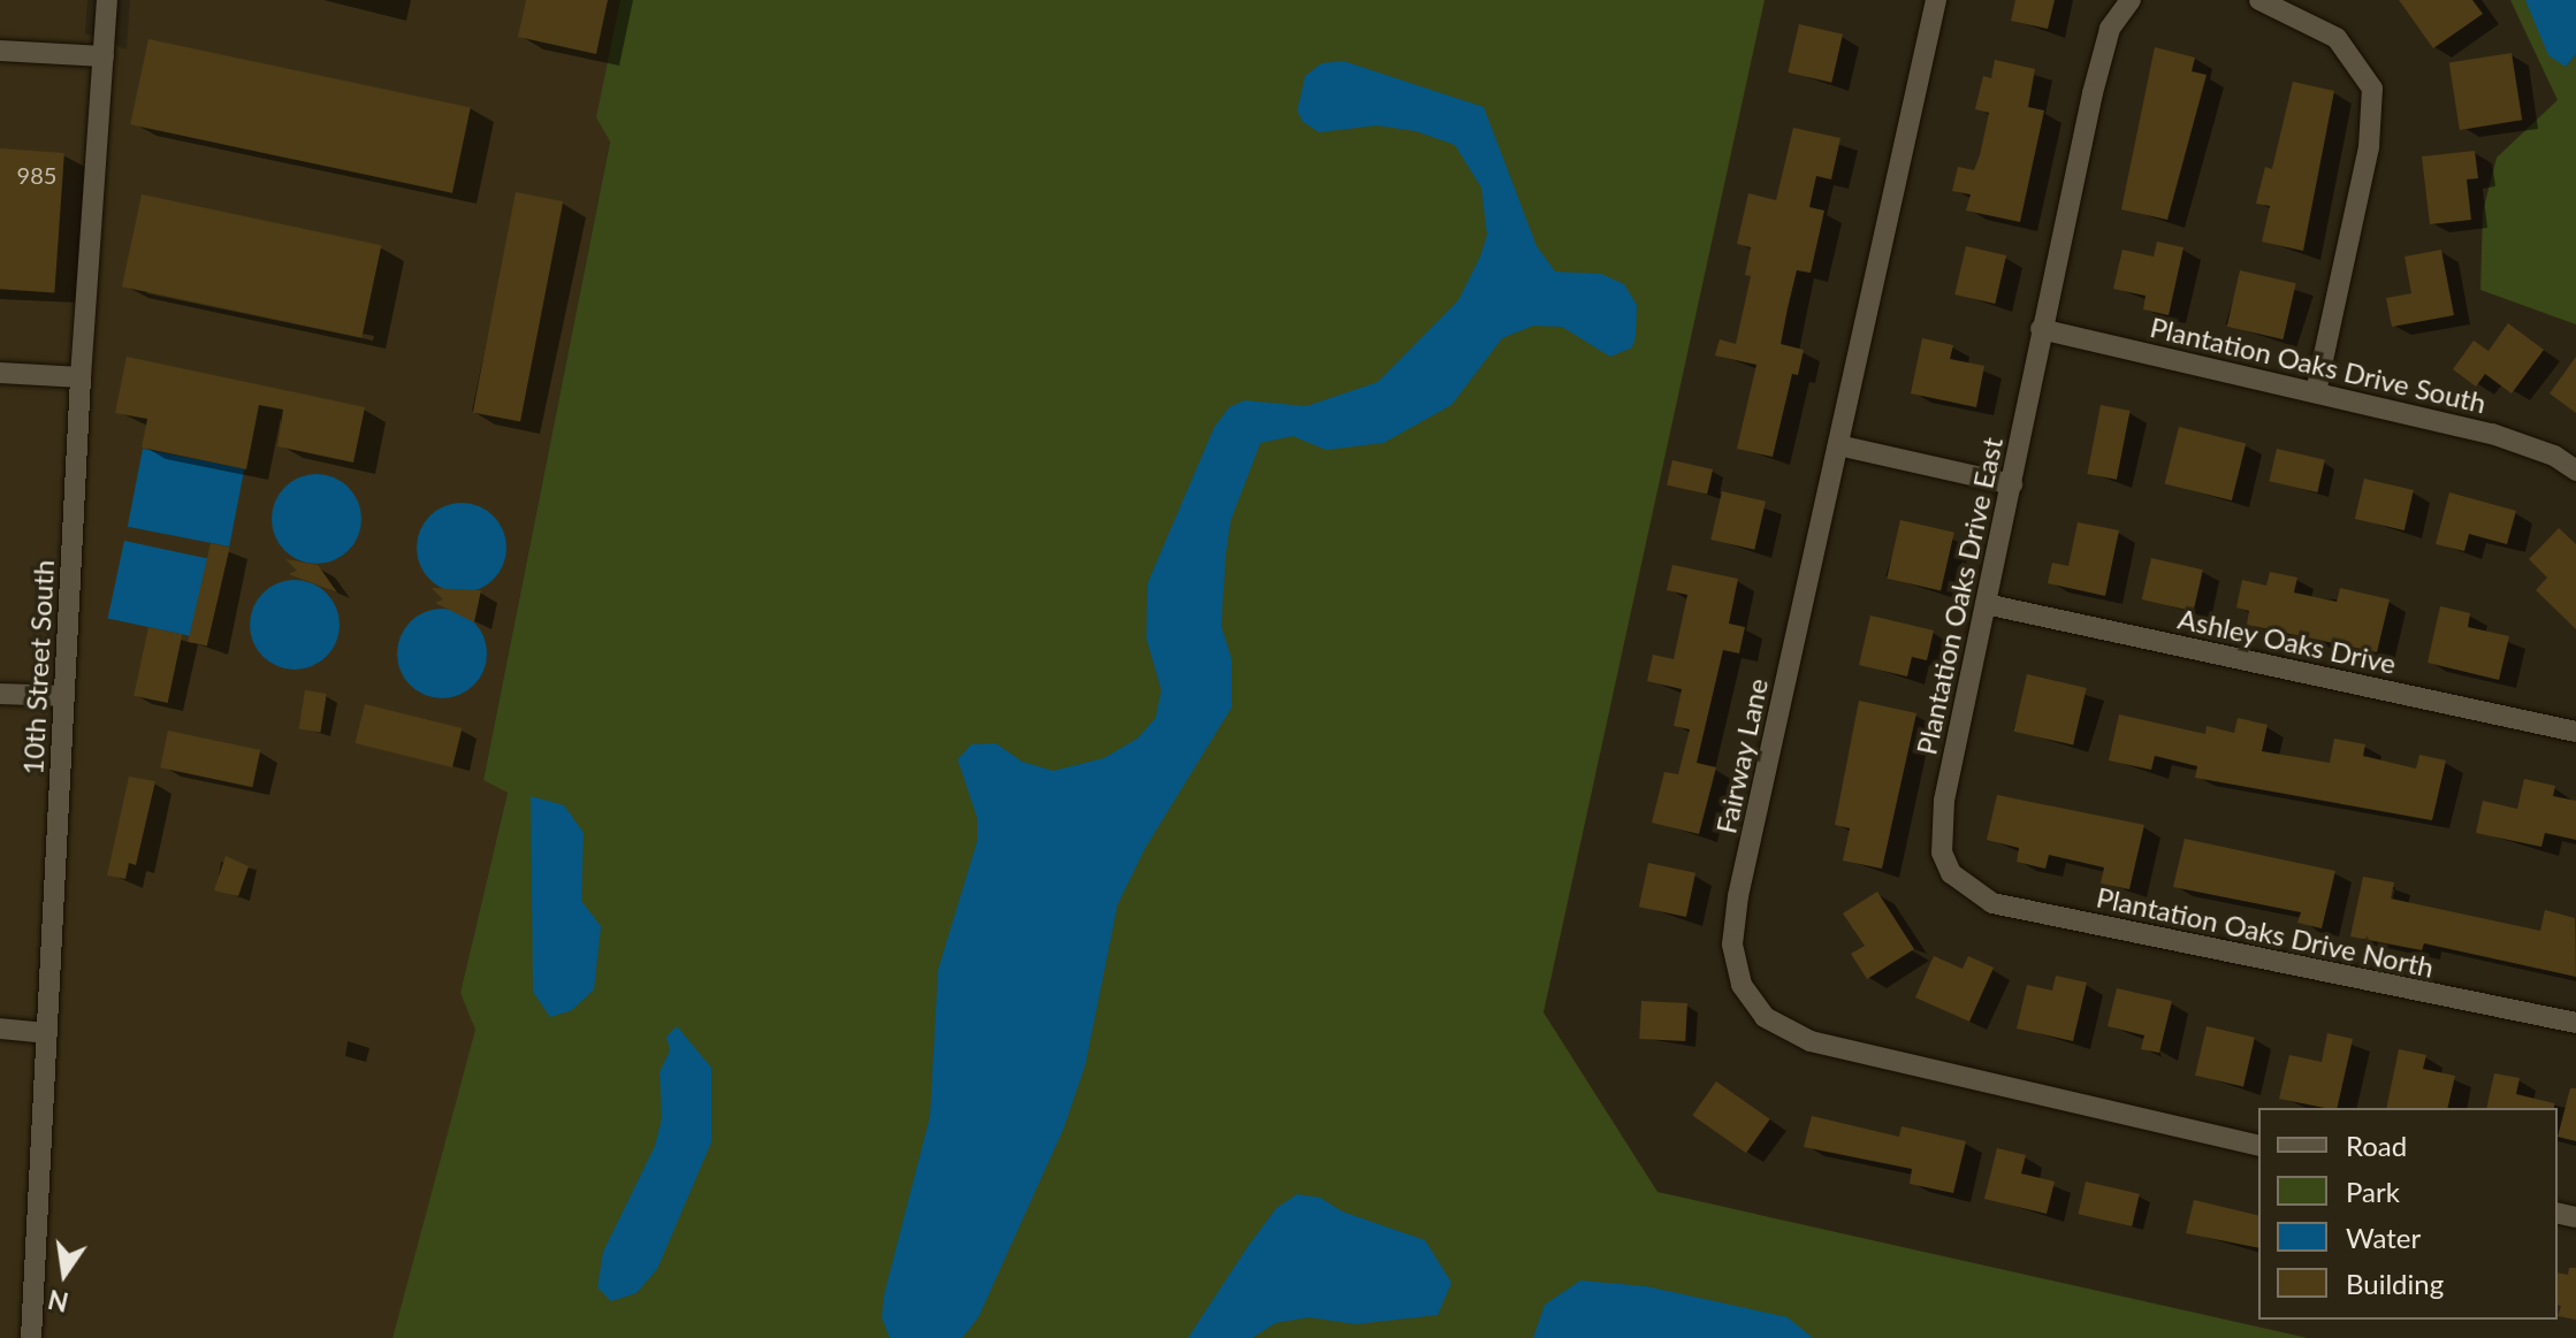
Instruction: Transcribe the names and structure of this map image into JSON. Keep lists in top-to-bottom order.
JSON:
{
  "streets": {
    "street": [
      "Plantation Oaks Drive South",
      "Plantation Oaks Drive East",
      "Ashley Oaks Drive",
      "10th Street South",
      "Fairway Lane",
      "Plantation Oaks Drive North"
    ]
  },
  "crossings": [
    ["Plantation Oaks Drive South", "Plantation Oaks Drive East"],
    ["Plantation Oaks Drive East", "Ashley Oaks Drive"],
    ["Plantation Oaks Drive East", "Plantation Oaks Drive North"]
  ],
  "house_numbers": ["985"],
  "legend": [
    "Road",
    "Park",
    "Water",
    "Building"
  ],
  "north": "bottom"
}
